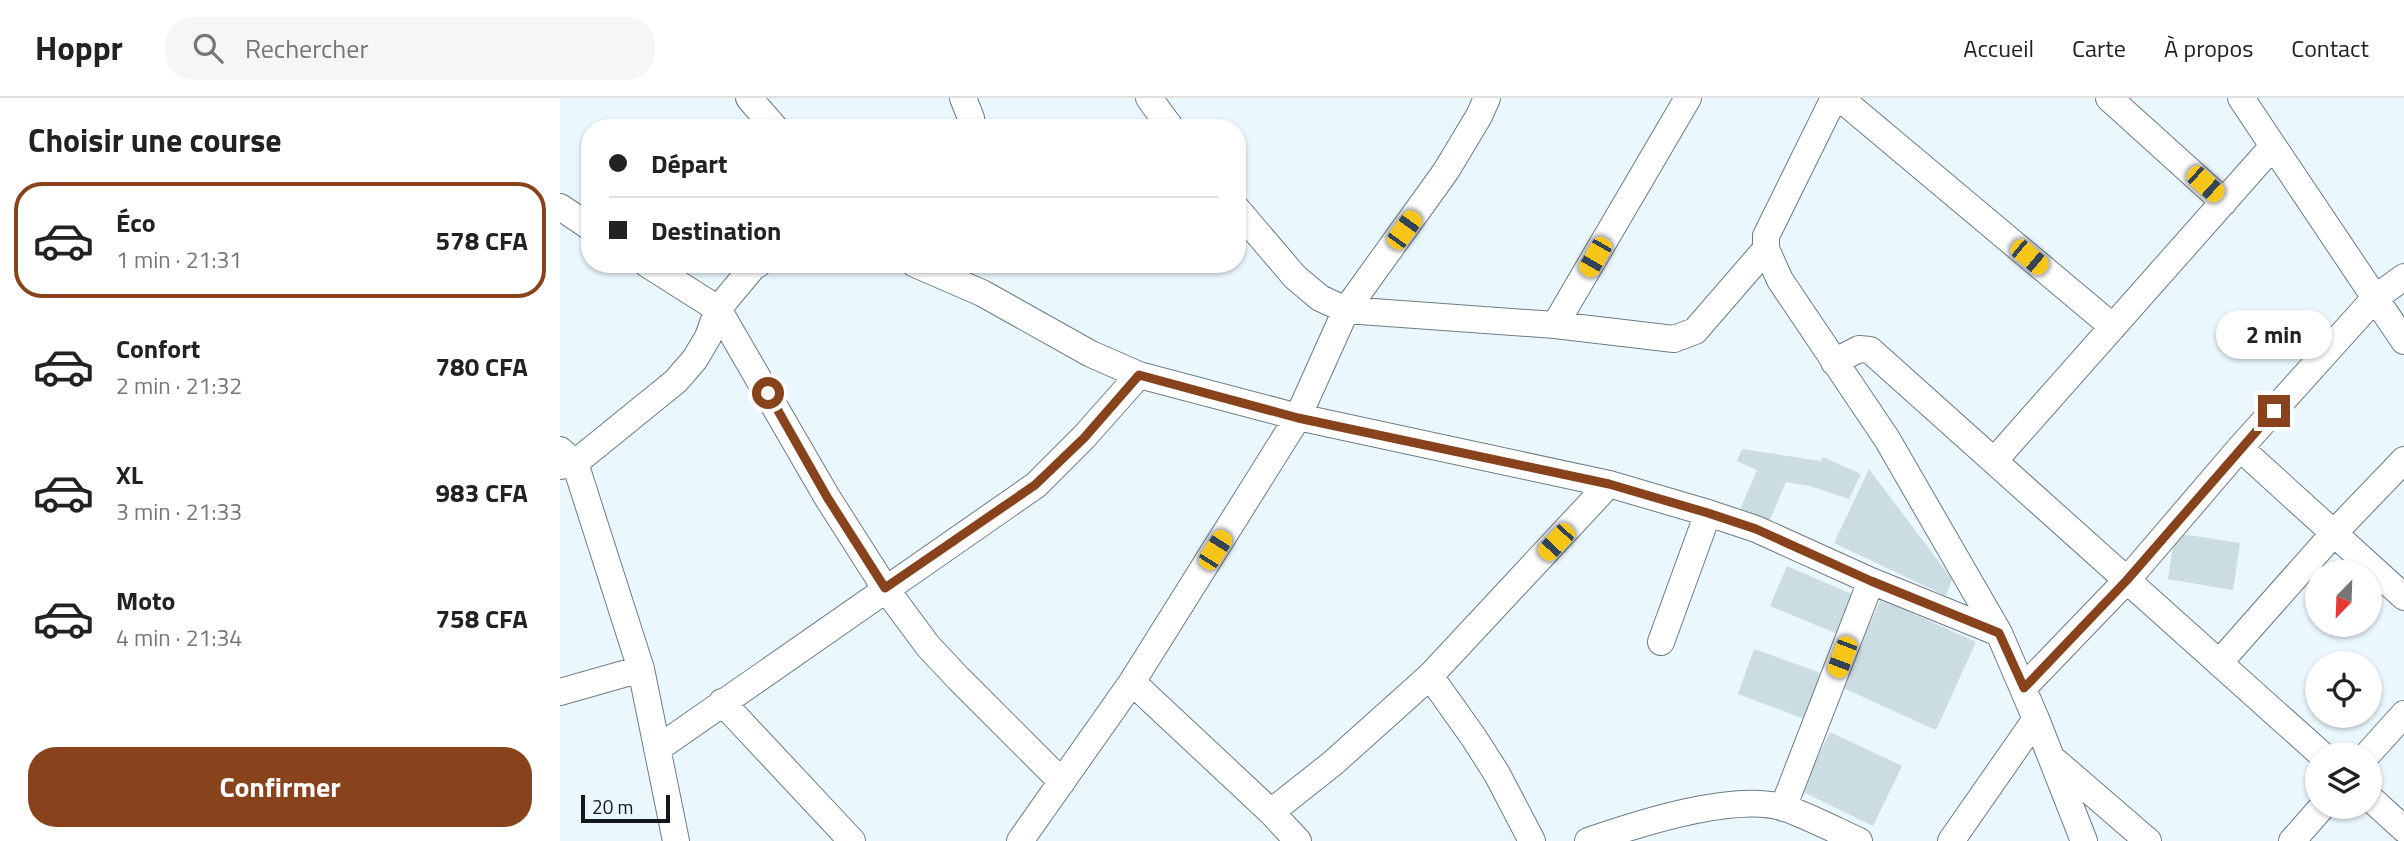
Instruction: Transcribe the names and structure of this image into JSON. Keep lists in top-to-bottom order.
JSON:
{
  "scale_bar": "20 m",
  "north": "bottom left",
  "page": {
    "header": "Hoppr",
    "search": "Rechercher",
    "nav": [
      "Accueil",
      "Carte",
      "À propos",
      "Contact"
    ],
    "heading": "Choisir une course",
    "banner": ["Départ", "Destination"],
    "list": [
      {
        "name": "Éco",
        "note": "1 min · 21:31",
        "value": "578 CFA"
      },
      {
        "name": "Confort",
        "note": "2 min · 21:32",
        "value": "780 CFA"
      },
      {
        "name": "XL",
        "note": "3 min · 21:33",
        "value": "983 CFA"
      },
      {
        "name": "Moto",
        "note": "4 min · 21:34",
        "value": "758 CFA"
      }
    ],
    "bubble": "2 min",
    "buttons": "Confirmer",
    "scale": "20 m"
  }
}
